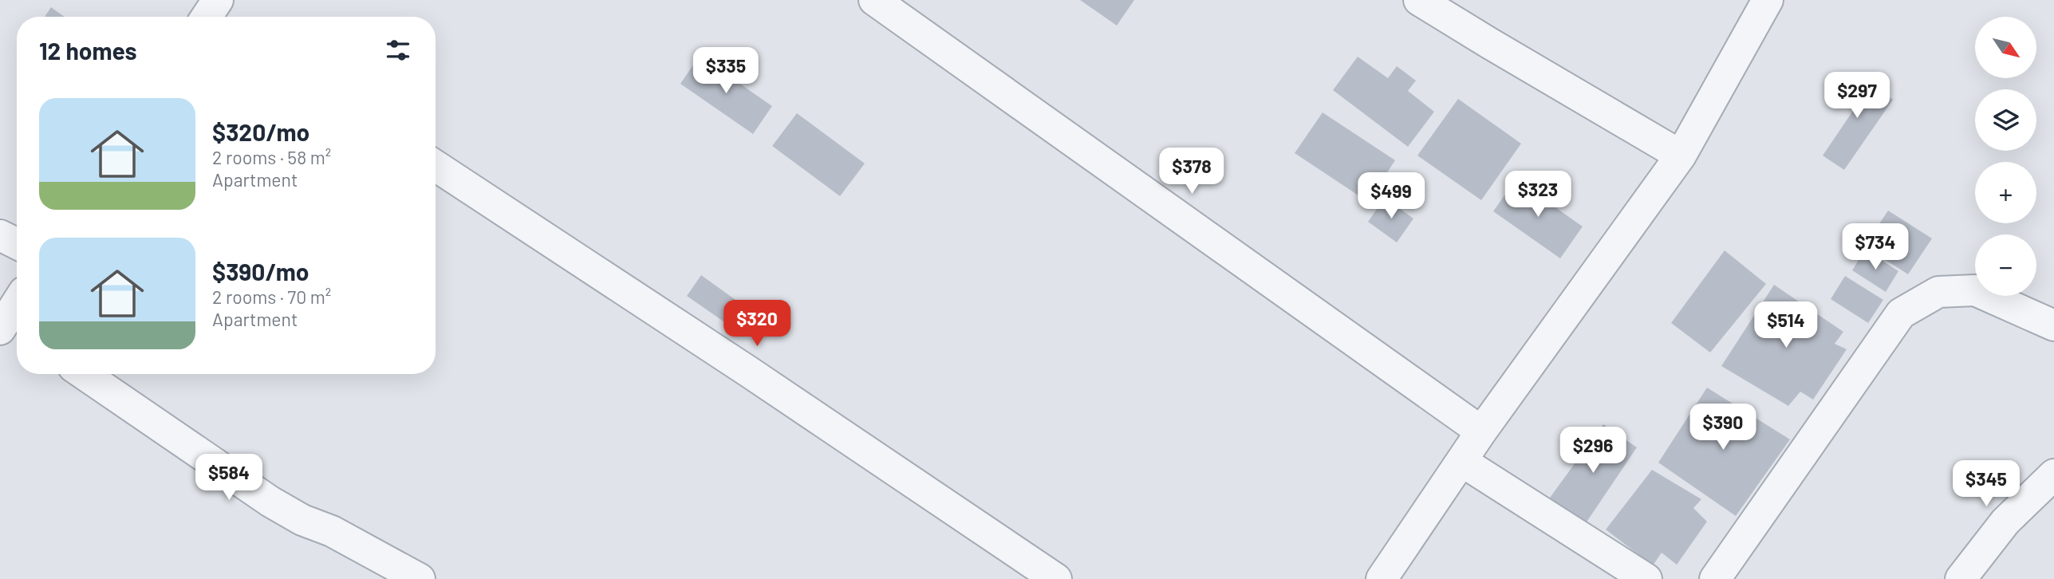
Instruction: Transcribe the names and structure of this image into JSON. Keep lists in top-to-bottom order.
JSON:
{
  "north": "bottom right",
  "page": {
    "map_buttons": ["+", "−"],
    "heading": "12 homes",
    "price": [
      "$335",
      "$297",
      "$378",
      "$323",
      "$499",
      "$734",
      "$320",
      "$514",
      "$390",
      "$296",
      "$584",
      "$345"
    ],
    "list": [
      {
        "name": "$320/mo",
        "note": "2 rooms · 58 m² · Apartment"
      },
      {
        "name": "$390/mo",
        "note": "2 rooms · 70 m² · Apartment"
      }
    ]
  }
}
